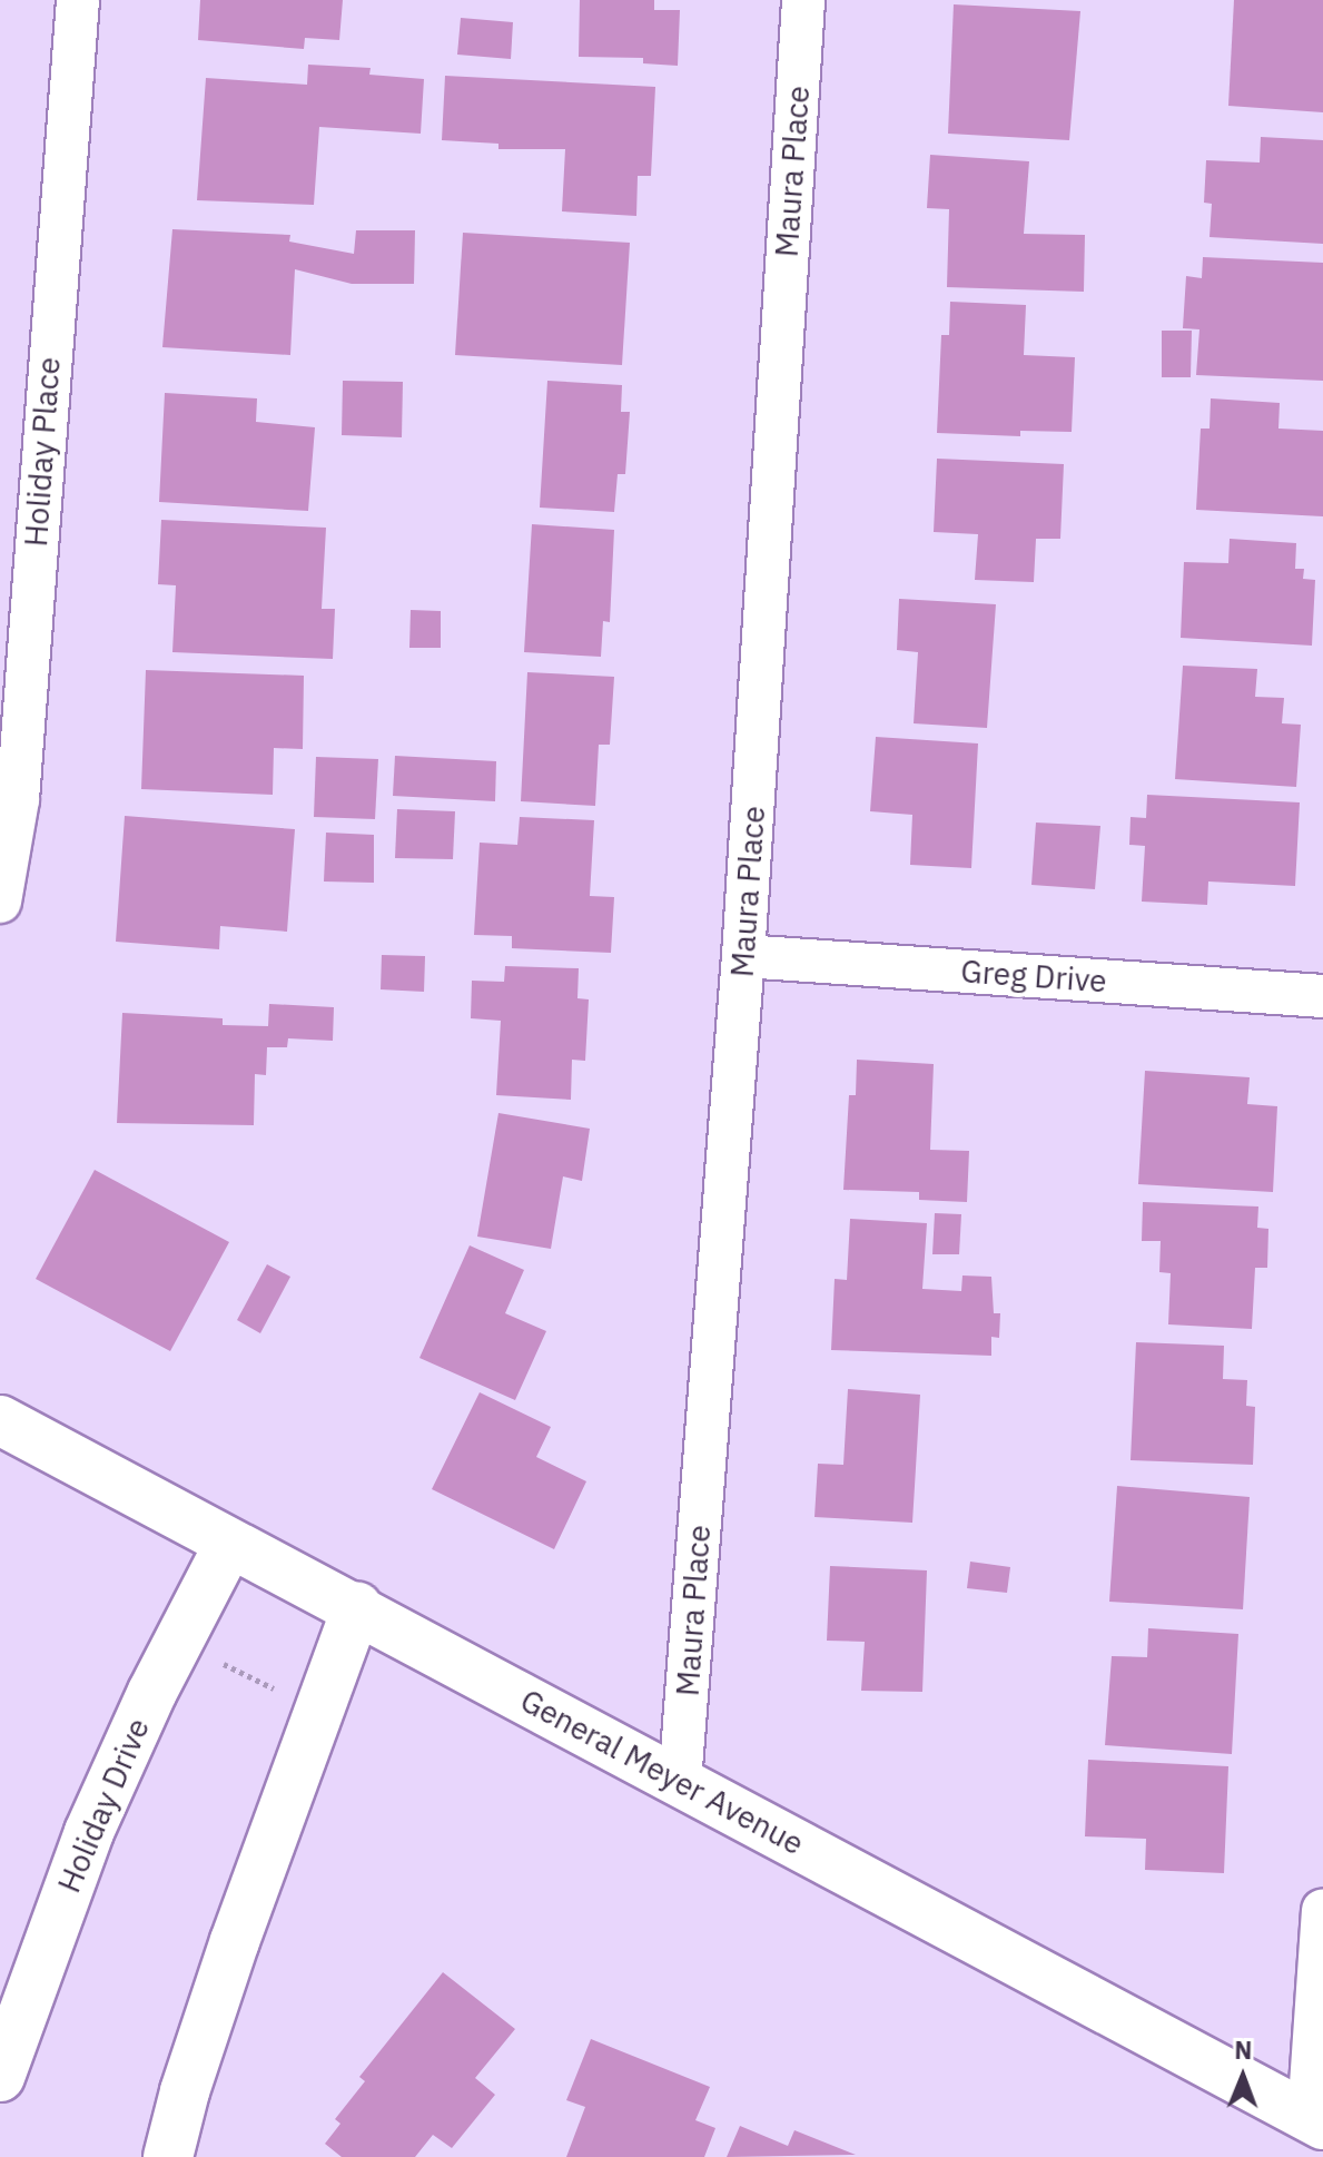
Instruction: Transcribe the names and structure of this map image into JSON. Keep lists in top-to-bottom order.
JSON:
{
  "streets": {
    "main road": ["General Meyer Avenue", "Holiday Drive"],
    "street": ["Maura Place", "Holiday Place", "Greg Drive"]
  },
  "crossings": [
    ["Maura Place", "Greg Drive"],
    ["Maura Place", "General Meyer Avenue"],
    ["General Meyer Avenue", "Holiday Drive"]
  ],
  "north": "top"
}
